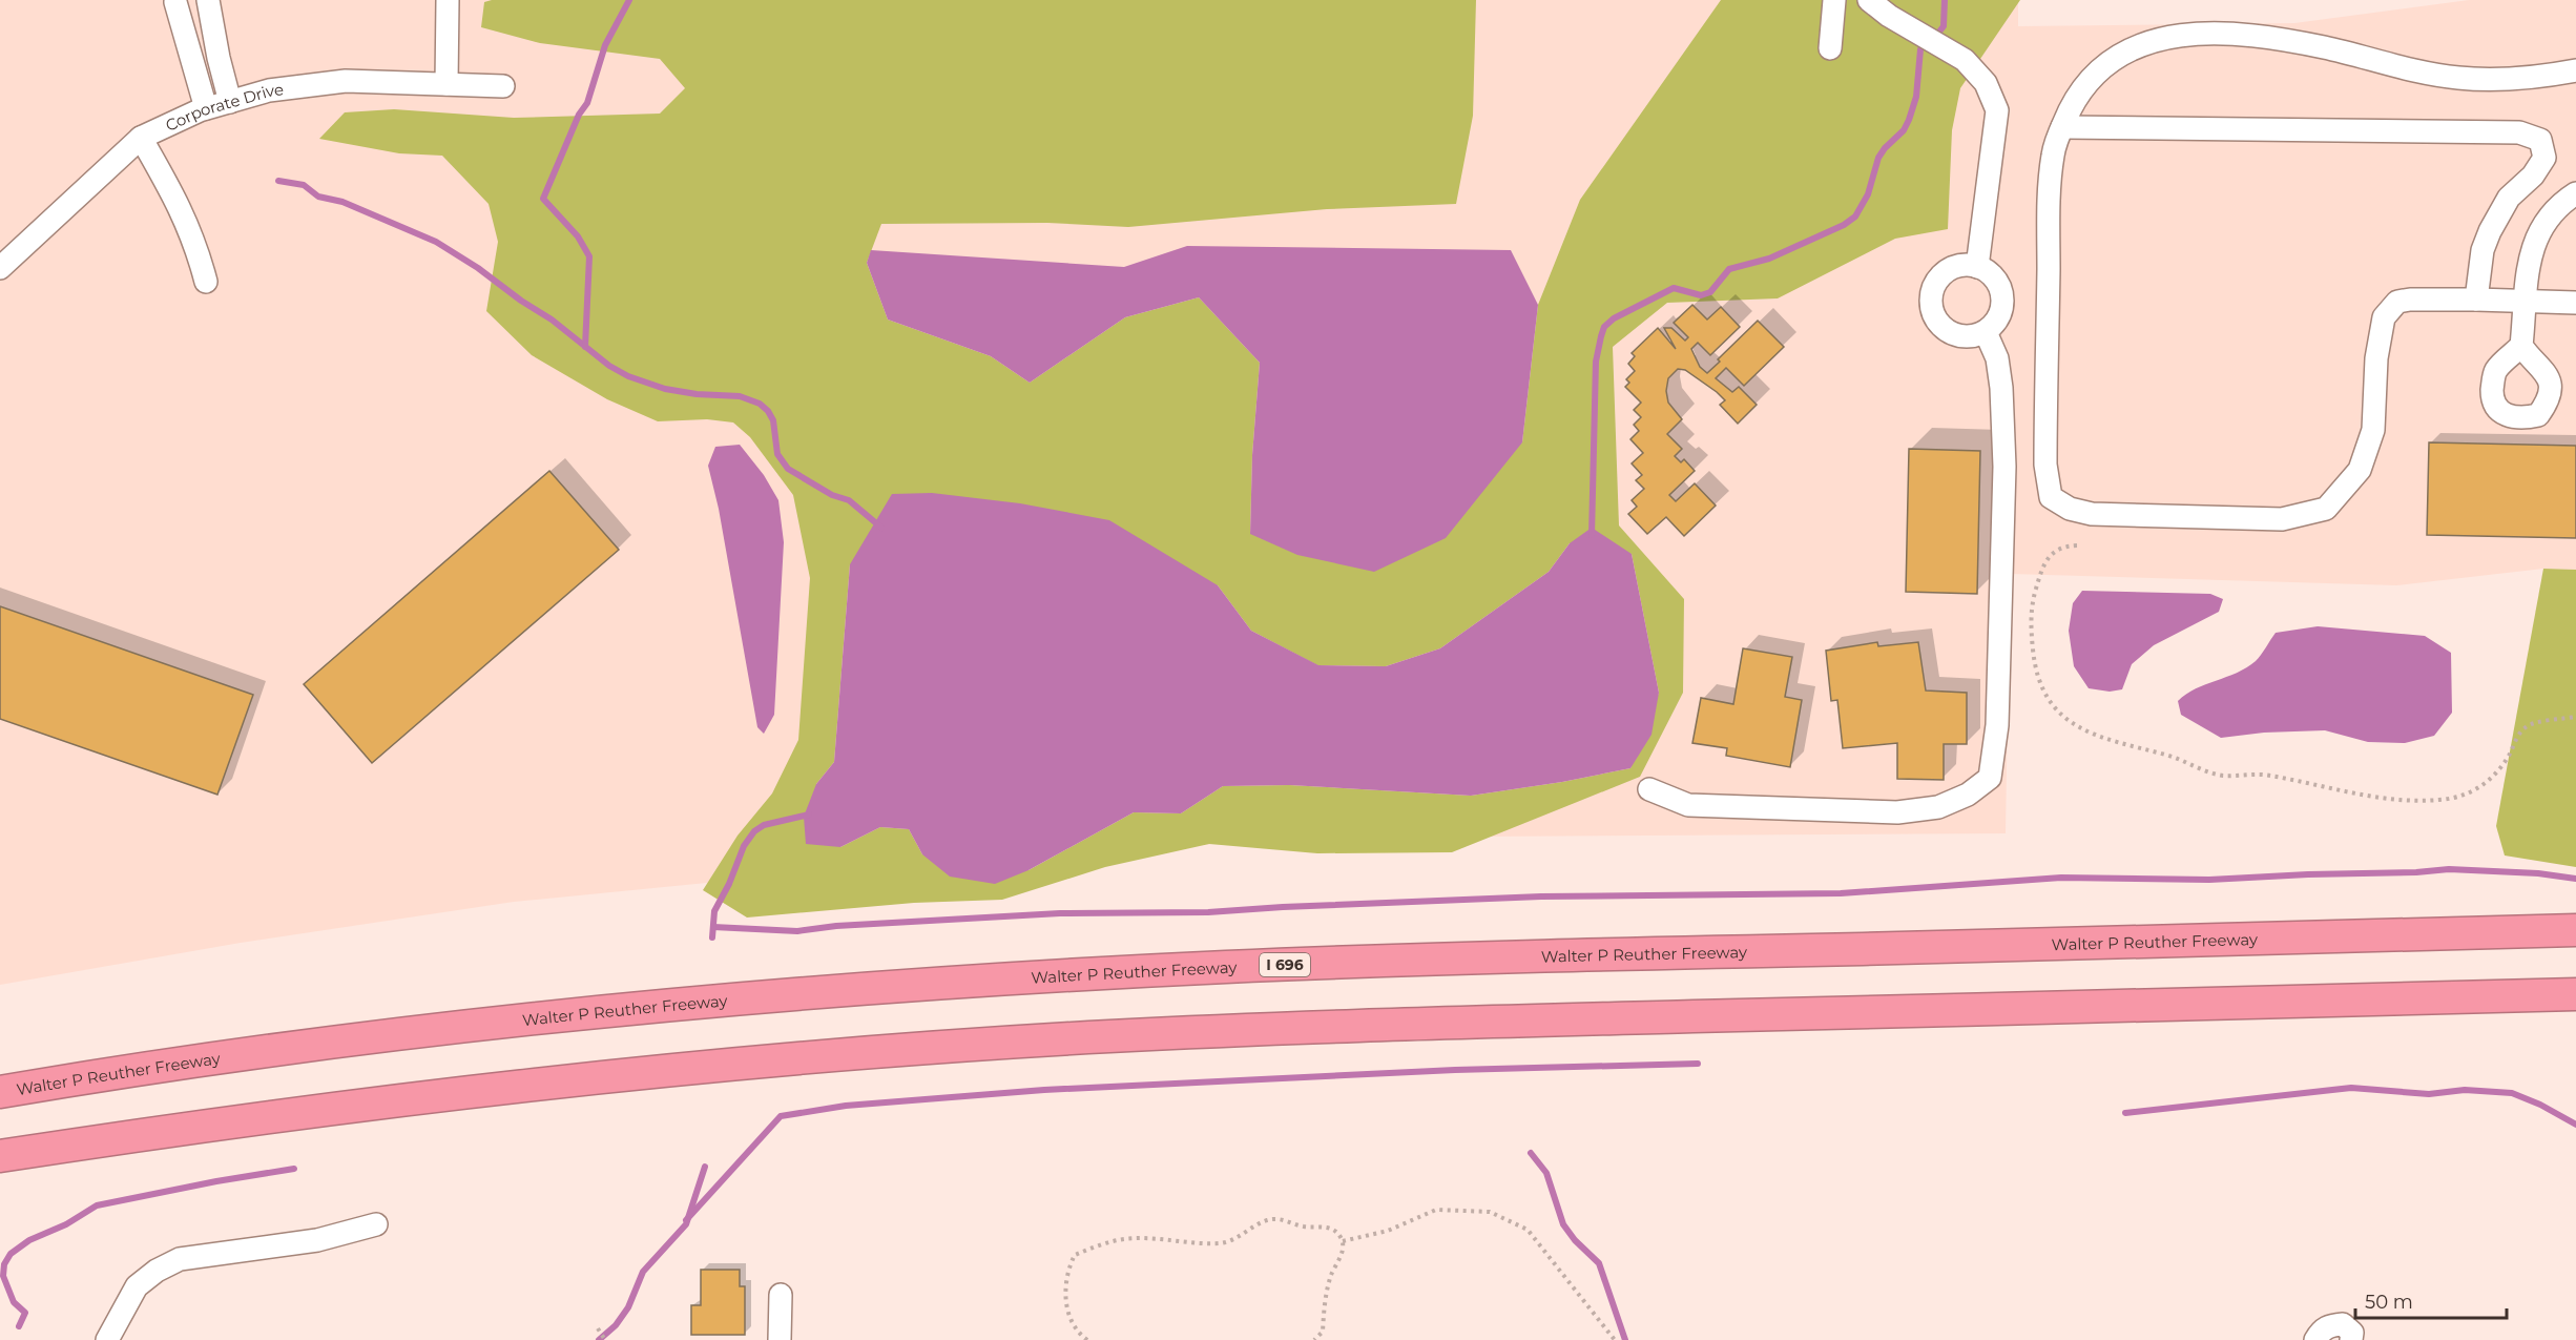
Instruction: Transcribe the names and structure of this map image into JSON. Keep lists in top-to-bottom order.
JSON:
{
  "streets": {
    "highway": ["Walter P Reuther Freeway", "I 696"],
    "street": ["Corporate Drive"]
  },
  "scale_bar": "50 m"
}
